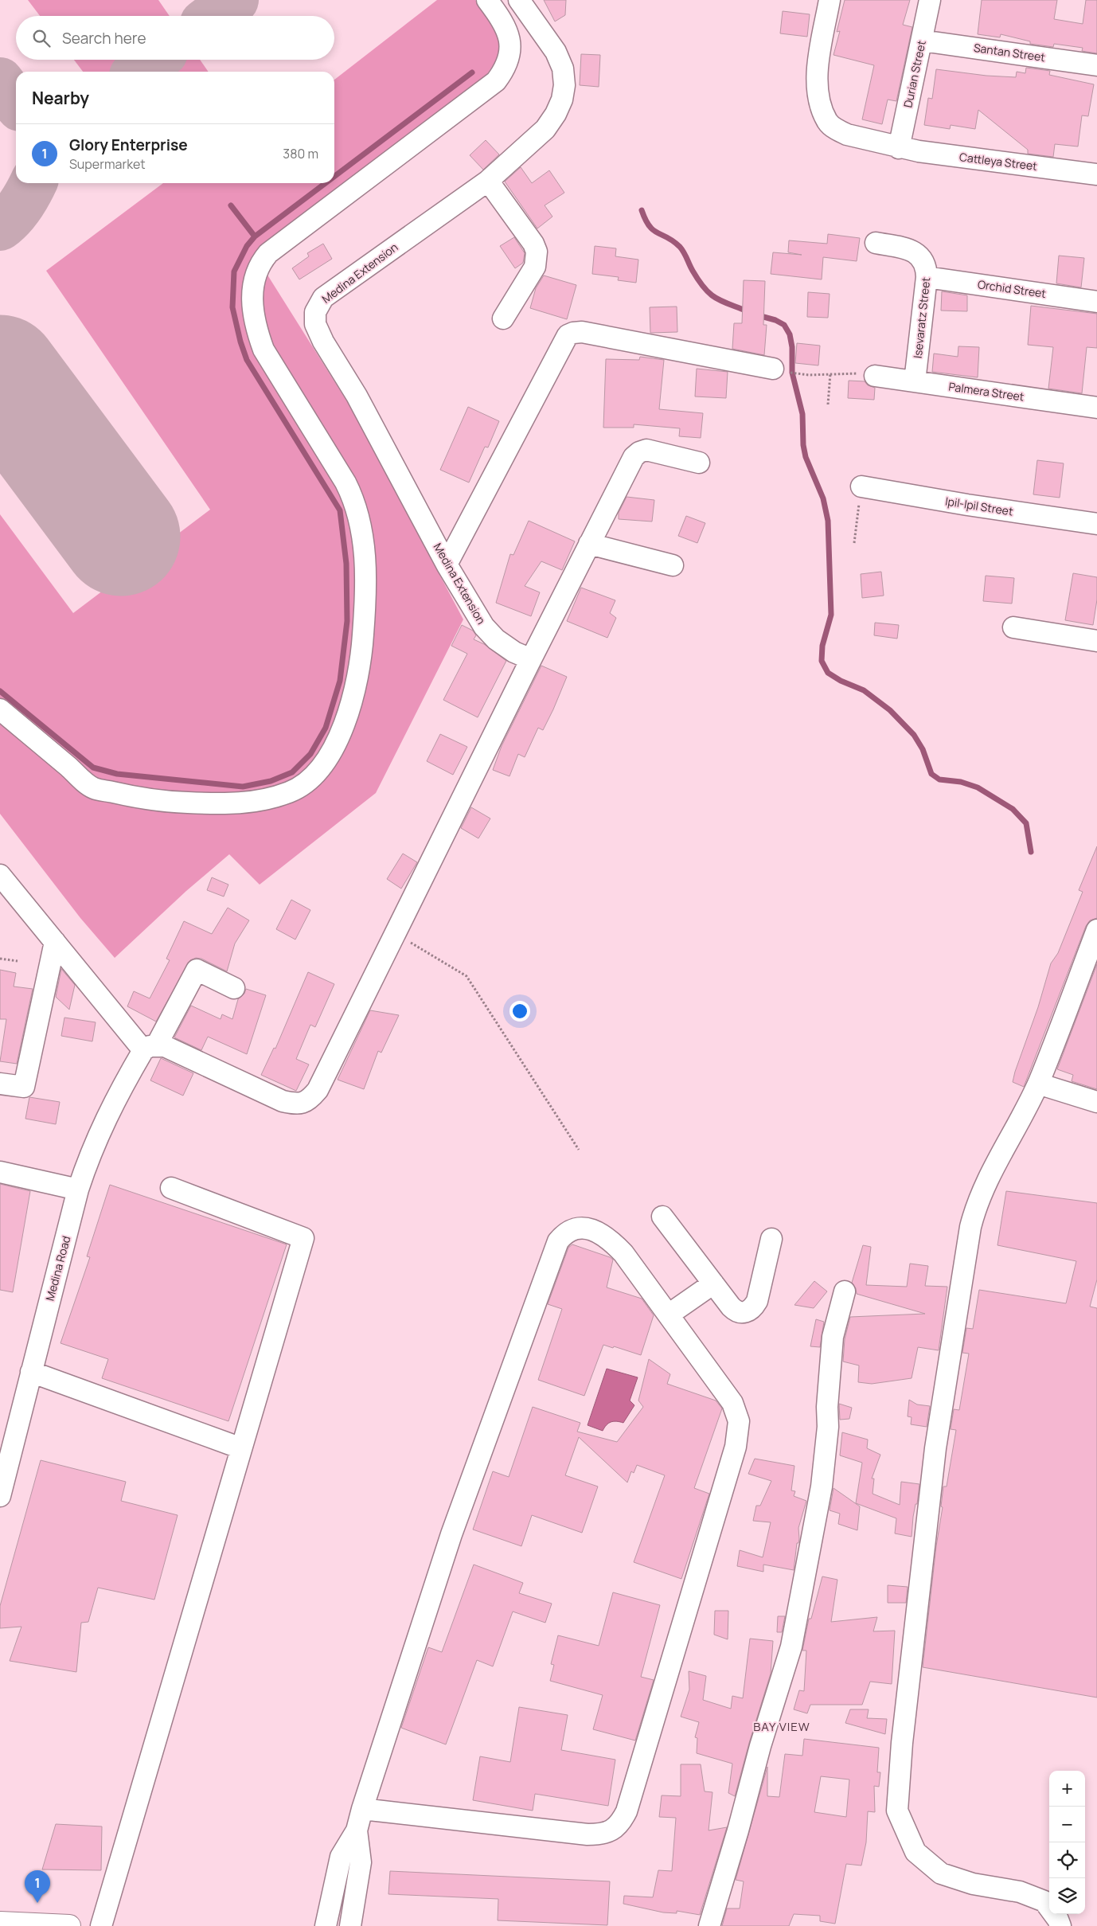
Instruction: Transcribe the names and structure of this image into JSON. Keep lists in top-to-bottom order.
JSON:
{
  "streets": {
    "street": [
      "Santan Street",
      "Durian Street",
      "Cattleya Street",
      "Medina Extension",
      "Orchid Street",
      "Isevaratz Street",
      "Palmera Street",
      "Ipil-Ipil Street",
      "Medina Road"
    ]
  },
  "crossings": [
    ["Santan Street", "Durian Street"],
    ["Durian Street", "Cattleya Street"],
    ["Orchid Street", "Isevaratz Street"],
    ["Isevaratz Street", "Palmera Street"]
  ],
  "districts": ["BAY VIEW"],
  "page": {
    "search": "Search here",
    "heading": "Nearby",
    "list": [
      {
        "mark": "1",
        "name": "Glory Enterprise",
        "note": "Supermarket",
        "value": "380 m"
      }
    ],
    "map_buttons": ["+", "−"],
    "pins": "1"
  }
}
